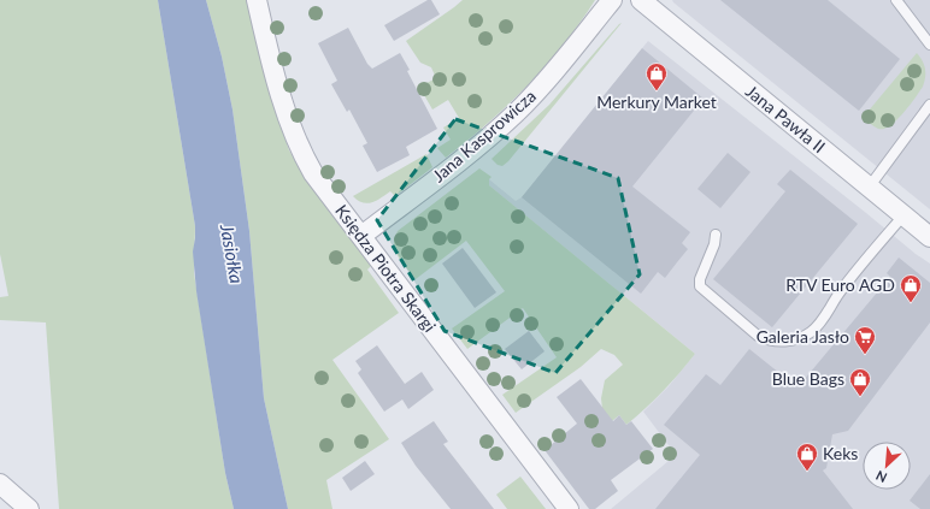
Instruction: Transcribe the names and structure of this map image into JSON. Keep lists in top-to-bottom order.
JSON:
{
  "streets": {
    "street": ["Jana Pawła II", "Jana Kasprowicza", "Księdza Piotra Skargi"]
  },
  "crossings": [
    ["Jana Kasprowicza", "Księdza Piotra Skargi"]
  ],
  "water": ["Jasiołka"],
  "places": {
    "shop": [
      "Merkury Market",
      "RTV Euro AGD",
      "Blue Bags",
      "Keks"
    ],
    "supermarket": ["Galeria Jasło"]
  },
  "north": "bottom left"
}
